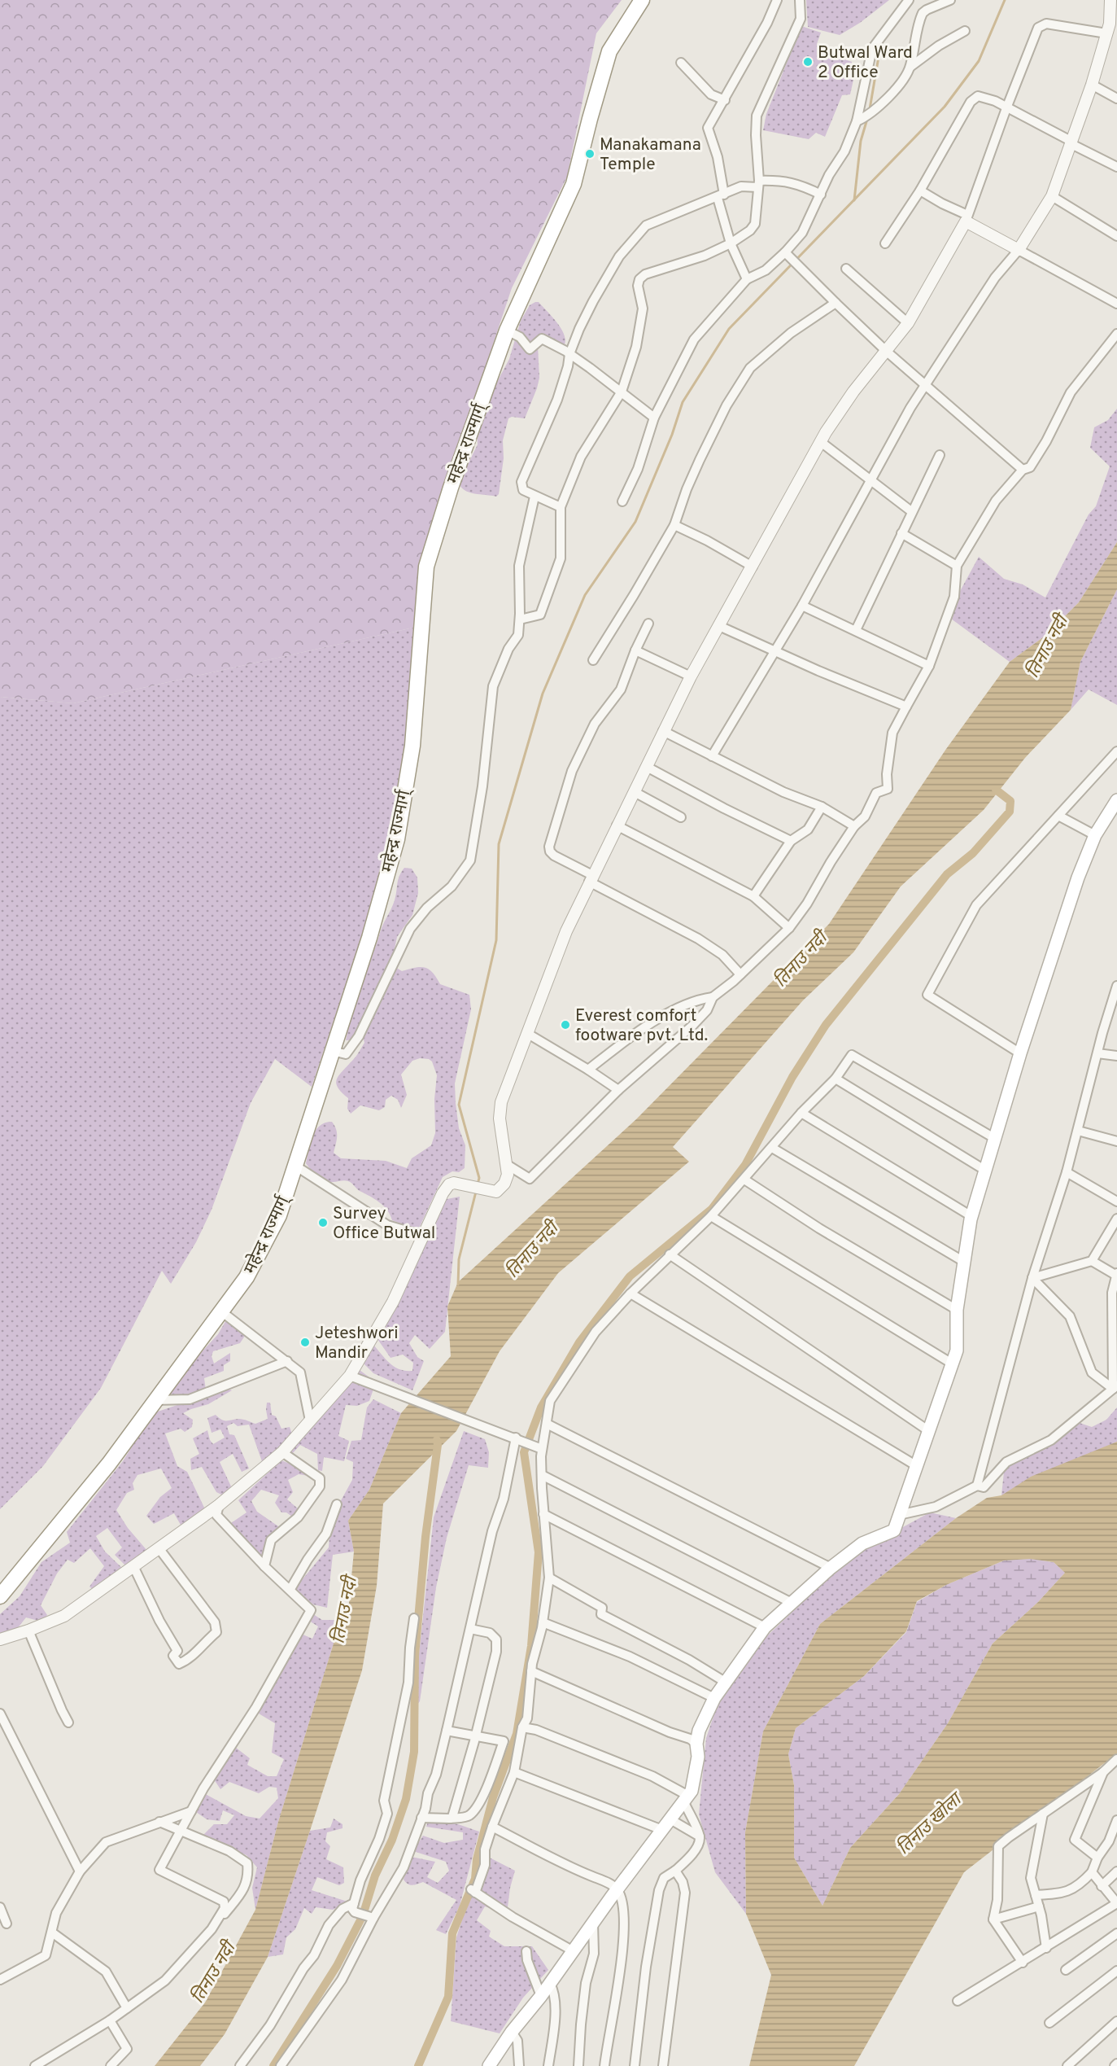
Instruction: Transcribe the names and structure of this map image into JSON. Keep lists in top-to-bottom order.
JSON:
{
  "streets": {
    "highway": ["महेन्द्र राज्मार्ग्"]
  },
  "water": ["तिनाउ नदी", "तिनाउ खोला"],
  "places": [
    "Butwal Ward 2 Office",
    "Manakamana Temple",
    "Everest comfort footware pvt. Ltd.",
    "Survey Office Butwal",
    "Jeteshwori Mandir"
  ]
}
